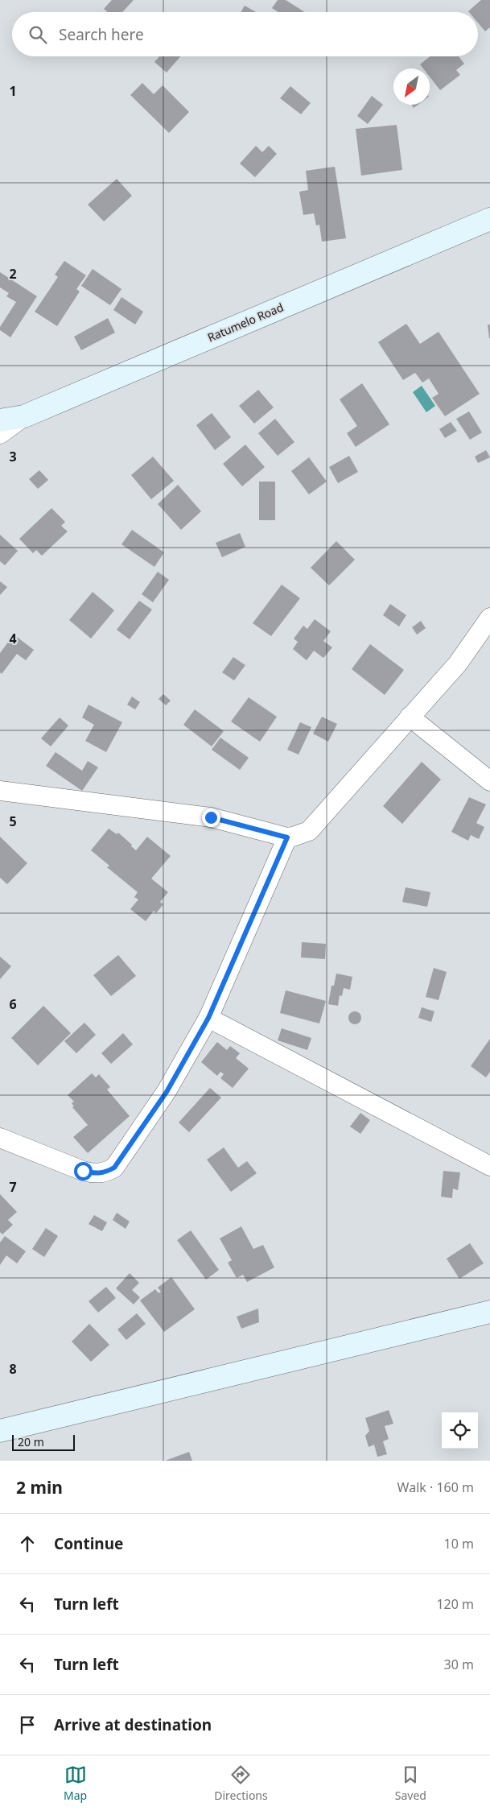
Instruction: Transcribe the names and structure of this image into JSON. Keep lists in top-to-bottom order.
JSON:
{
  "streets": {
    "street": ["Ratumelo Road"]
  },
  "scale_bar": "20 m",
  "north": "bottom left",
  "page": {
    "search": "Search here",
    "scale": "20 m",
    "heading": ["2 min", "Walk · 160 m"],
    "list": [
      ["Continue", "10 m"],
      ["Turn left", "120 m"],
      ["Turn left", "30 m"],
      "Arrive at destination"
    ],
    "nav": ["Map", "Directions", "Saved"]
  },
  "grid": {
    "rows": [
      "1",
      "2",
      "3",
      "4",
      "5",
      "6",
      "7",
      "8"
    ]
  }
}
